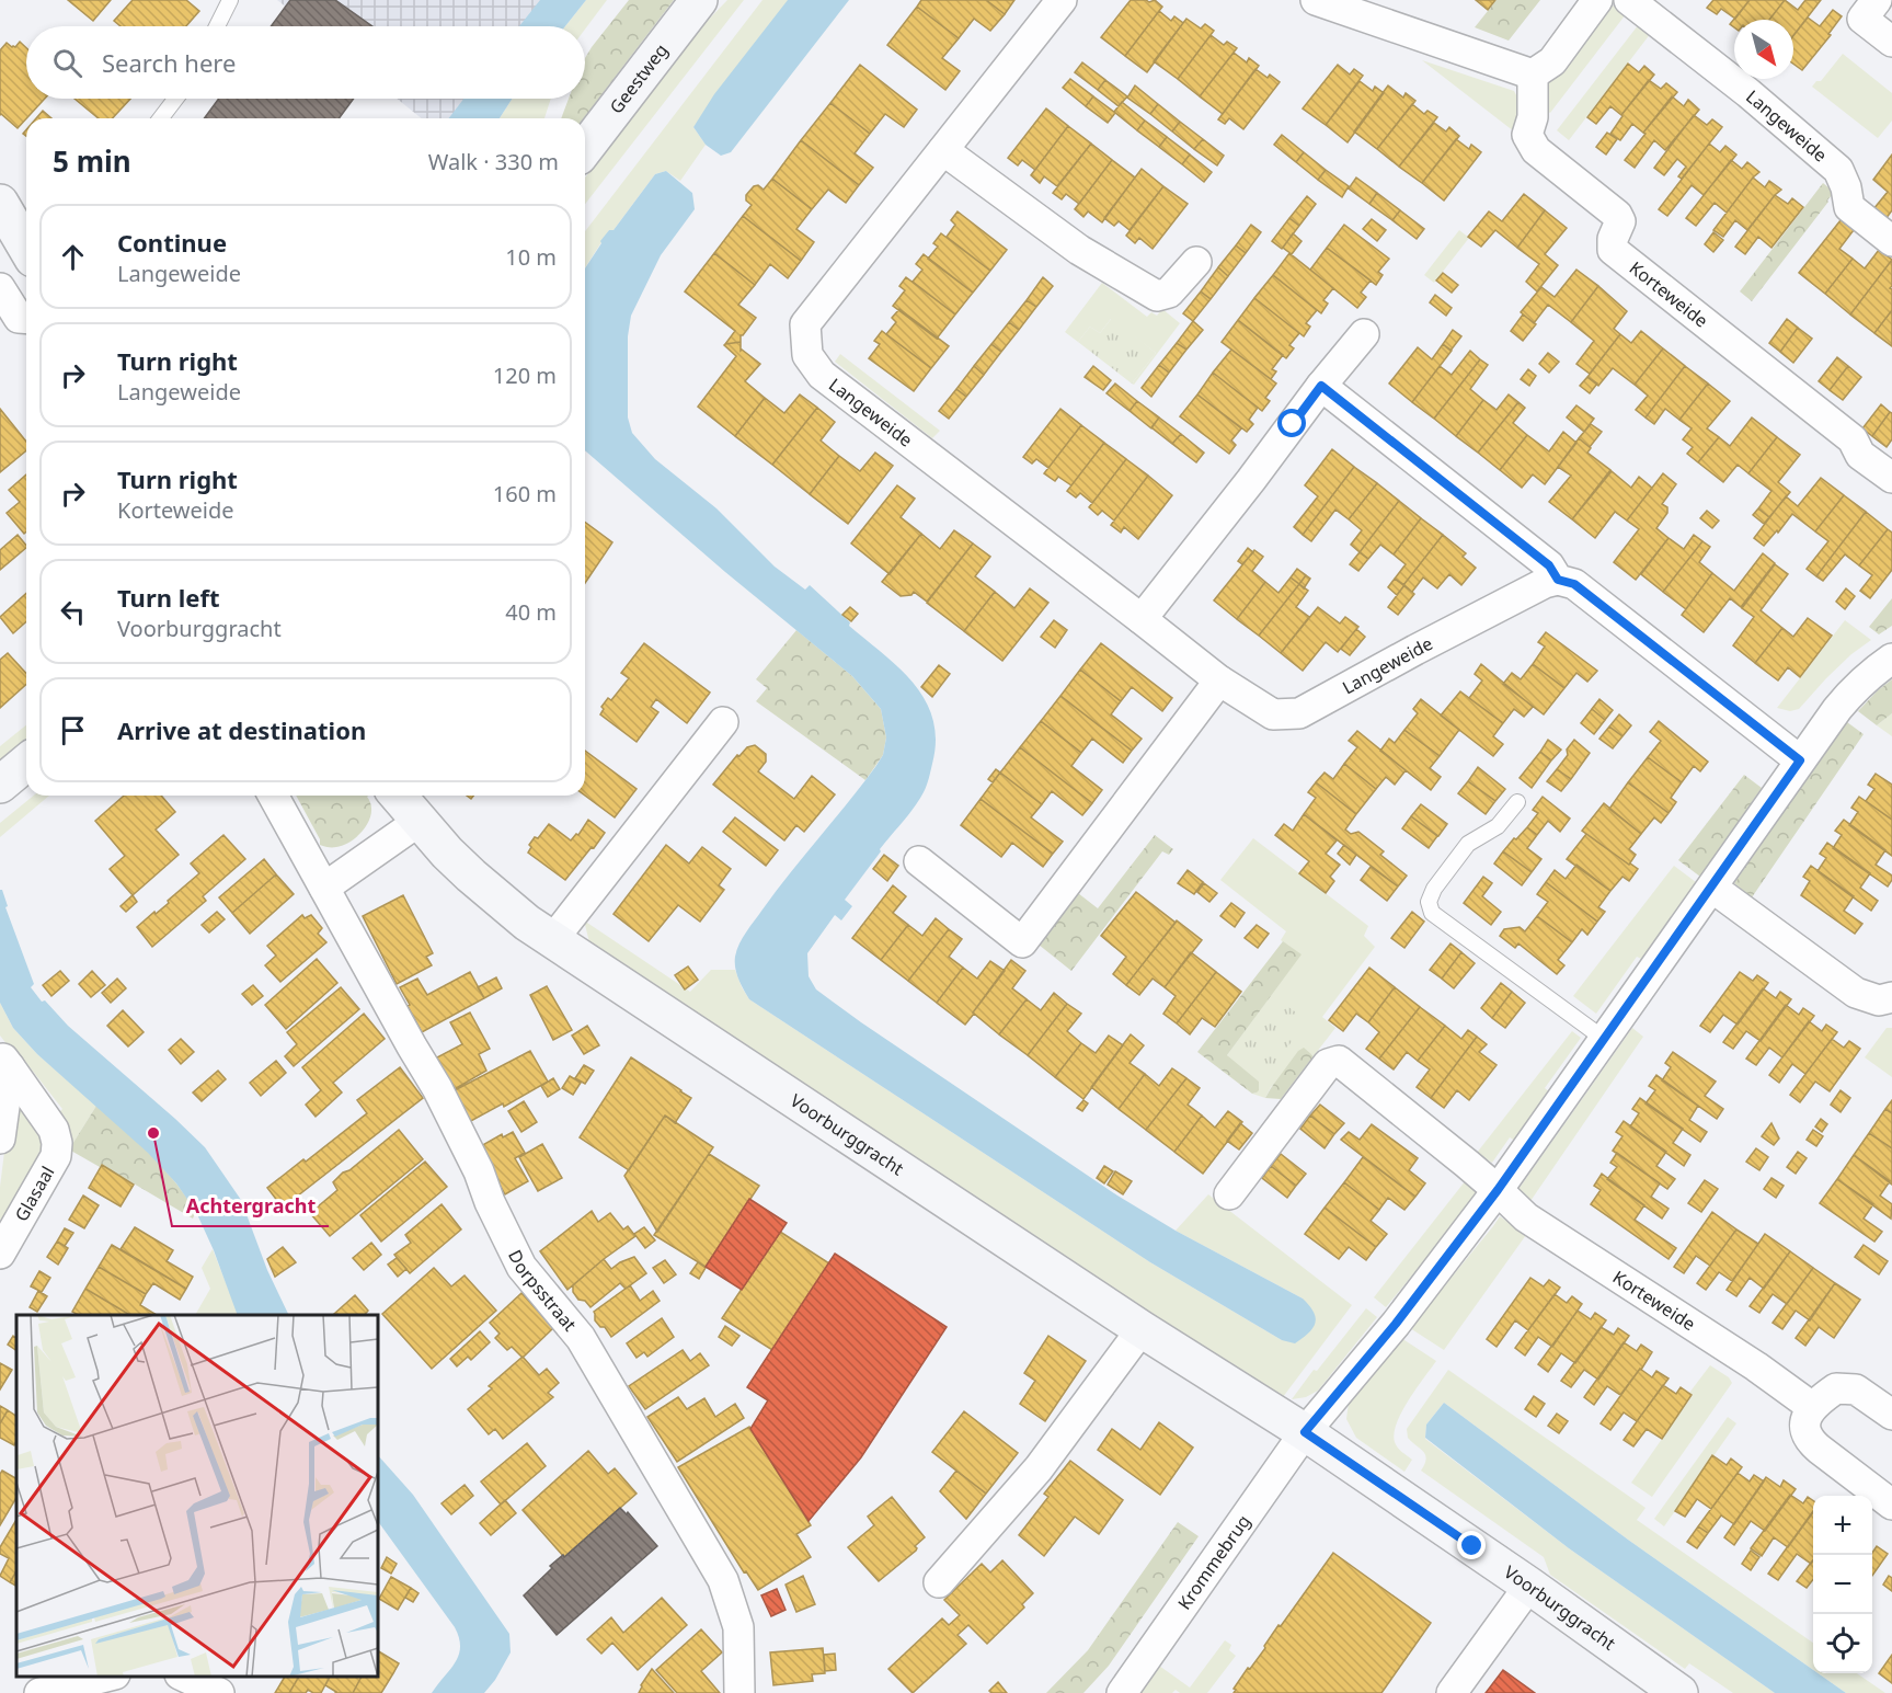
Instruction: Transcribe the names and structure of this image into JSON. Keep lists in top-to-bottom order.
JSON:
{
  "streets": {
    "street": [
      "Geestweg",
      "Langeweide",
      "Korteweide",
      "Voorburggracht",
      "Glasaal",
      "Dorpsstraat",
      "Krommebrug"
    ]
  },
  "crossings": [
    ["Voorburggracht", "Krommebrug"]
  ],
  "places": ["Achtergracht"],
  "north": "bottom right",
  "page": {
    "search": "Search here",
    "heading": ["5 min", "Walk · 330 m"],
    "list": [
      ["Continue", "Langeweide", "10 m"],
      ["Turn right", "Langeweide", "120 m"],
      ["Turn right", "Korteweide", "160 m"],
      ["Turn left", "Voorburggracht", "40 m"],
      "Arrive at destination"
    ],
    "map_buttons": ["+", "−"]
  }
}
